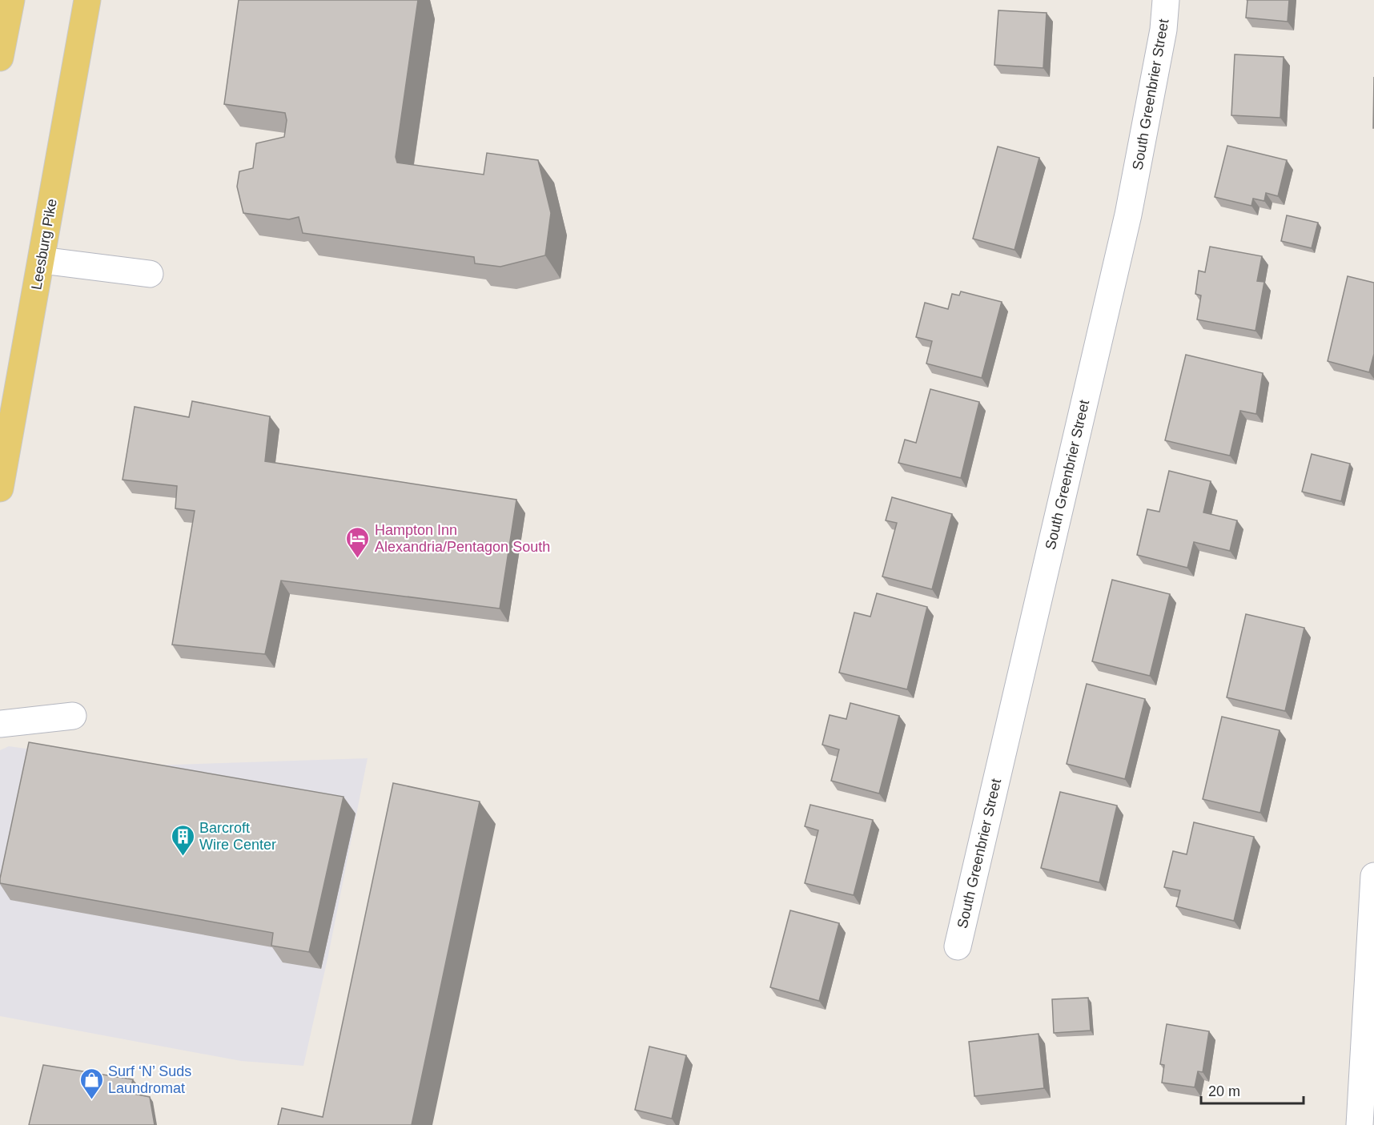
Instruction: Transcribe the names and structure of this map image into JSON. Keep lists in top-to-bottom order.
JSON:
{
  "streets": {
    "main road": ["Leesburg Pike"],
    "street": ["South Greenbrier Street"]
  },
  "places": {
    "hotel": ["Hampton Inn Alexandria/Pentagon South"],
    "building": ["Barcroft Wire Center"],
    "shop": ["Surf ‘N’ Suds Laundromat"]
  },
  "scale_bar": "20 m"
}
